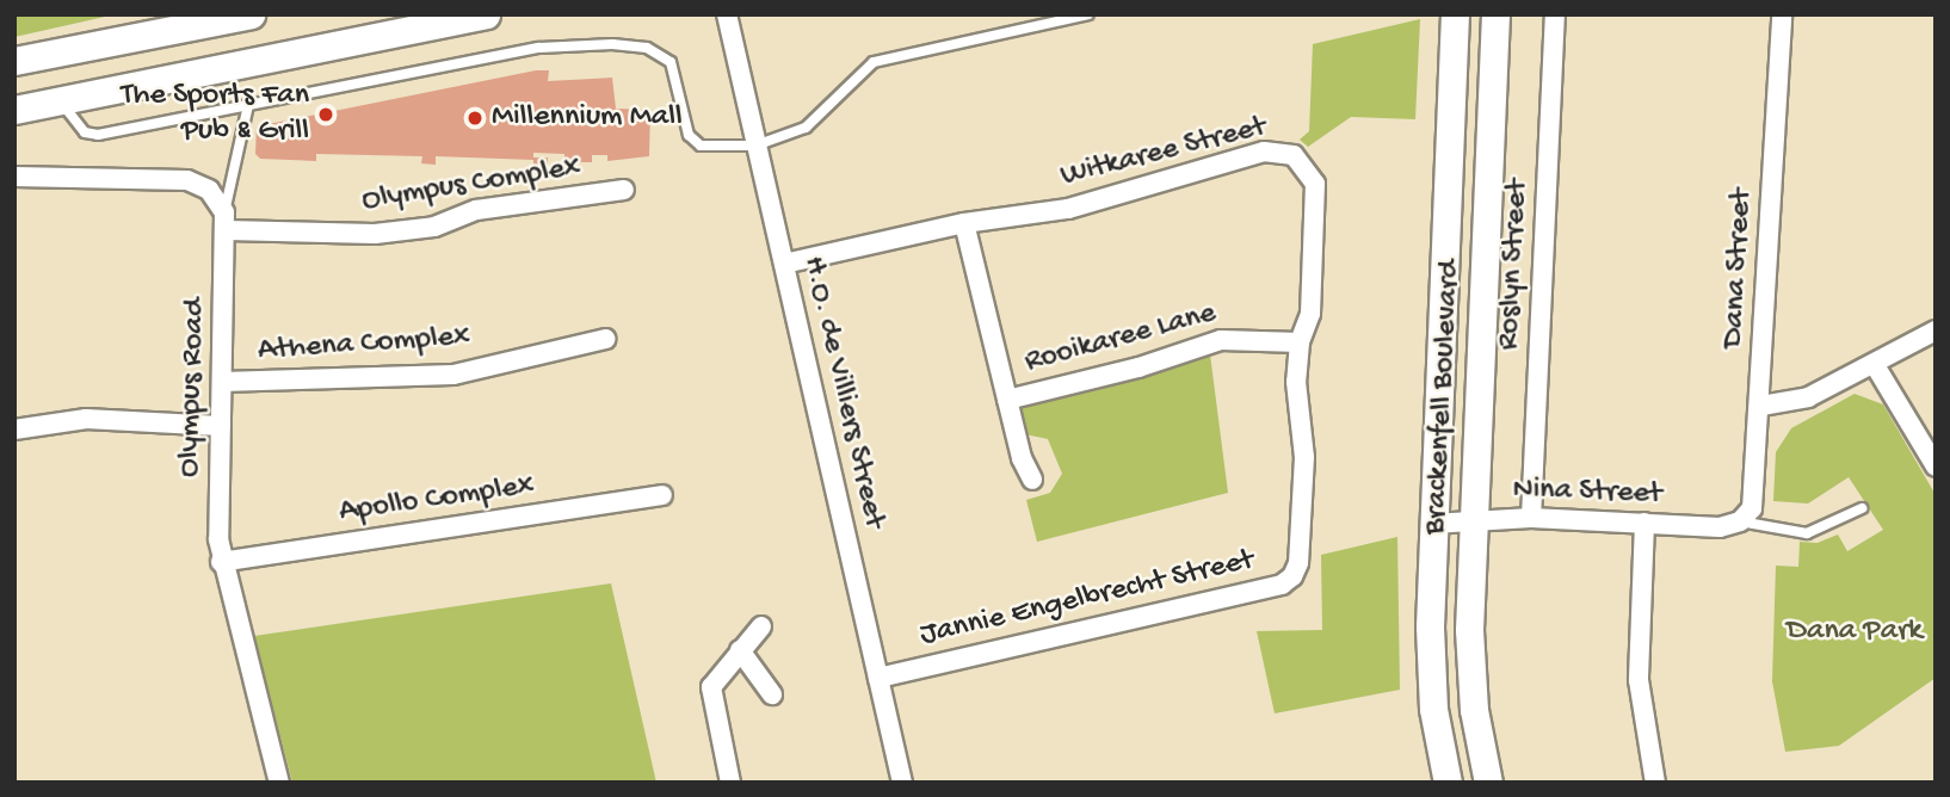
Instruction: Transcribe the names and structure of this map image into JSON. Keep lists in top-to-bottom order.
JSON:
{
  "streets": {
    "street": [
      "Witkaree Street",
      "Olympus Complex",
      "Roslyn Street",
      "Dana Street",
      "Rooikaree Lane",
      "Athena Complex",
      "Olympus Road",
      "H.O. de Villiers Street",
      "Brackenfell Boulevard",
      "Nina Street",
      "Apollo Complex",
      "Jannie Engelbrecht Street"
    ]
  },
  "crossings": [
    ["Witkaree Street", "Rooikaree Lane"],
    ["Witkaree Street", "H.O. de Villiers Street"],
    ["Witkaree Street", "Jannie Engelbrecht Street"],
    ["Olympus Complex", "Olympus Road"],
    ["Roslyn Street", "Nina Street"],
    ["Dana Street", "Nina Street"],
    ["Athena Complex", "Olympus Road"],
    ["Olympus Road", "Apollo Complex"],
    ["H.O. de Villiers Street", "Jannie Engelbrecht Street"],
    ["Brackenfell Boulevard", "Nina Street"]
  ],
  "parks": ["Dana Park"],
  "places": ["The Sports Fan Pub & Grill", "Millennium Mall"]
}
